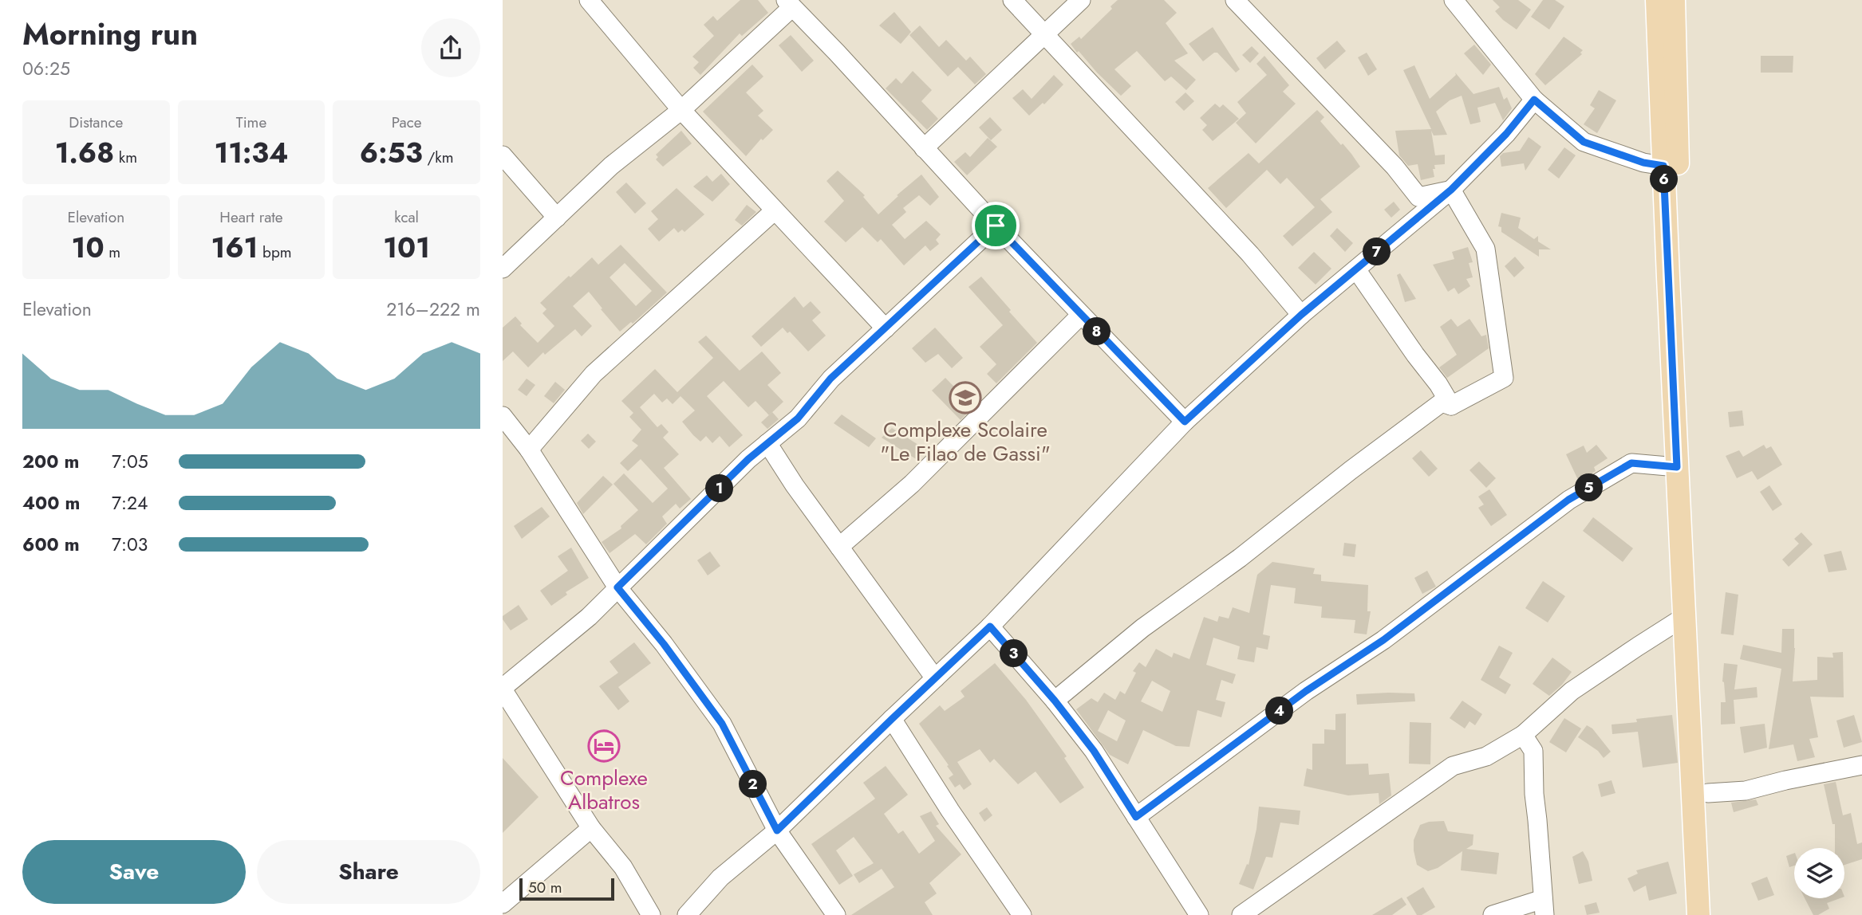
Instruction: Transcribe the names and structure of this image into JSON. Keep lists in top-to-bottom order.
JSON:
{
  "places": {
    "school or university": ["Complexe Scolaire \"Le Filao de Gassi\""],
    "hotel": ["Complexe Albatros"]
  },
  "scale_bar": "50 m",
  "page": {
    "heading": ["Morning run", "06:25"],
    "stats": [
      ["Distance", "1.68 km"],
      ["Time", "11:34"],
      ["Pace", "6:53 /km"],
      ["Elevation", "10 m"],
      ["Heart rate", "161 bpm"],
      ["kcal", "101"]
    ],
    "pins": [
      "6",
      "7",
      "8",
      "5",
      "1",
      "3",
      "4",
      "2"
    ],
    "chart": ["Elevation", "216–222 m"],
    "list": [
      {
        "name": "200 m",
        "note": "7:05"
      },
      {
        "name": "400 m",
        "note": "7:24"
      },
      {
        "name": "600 m",
        "note": "7:03"
      }
    ],
    "buttons": ["Save", "Share"],
    "scale": "50 m"
  }
}
